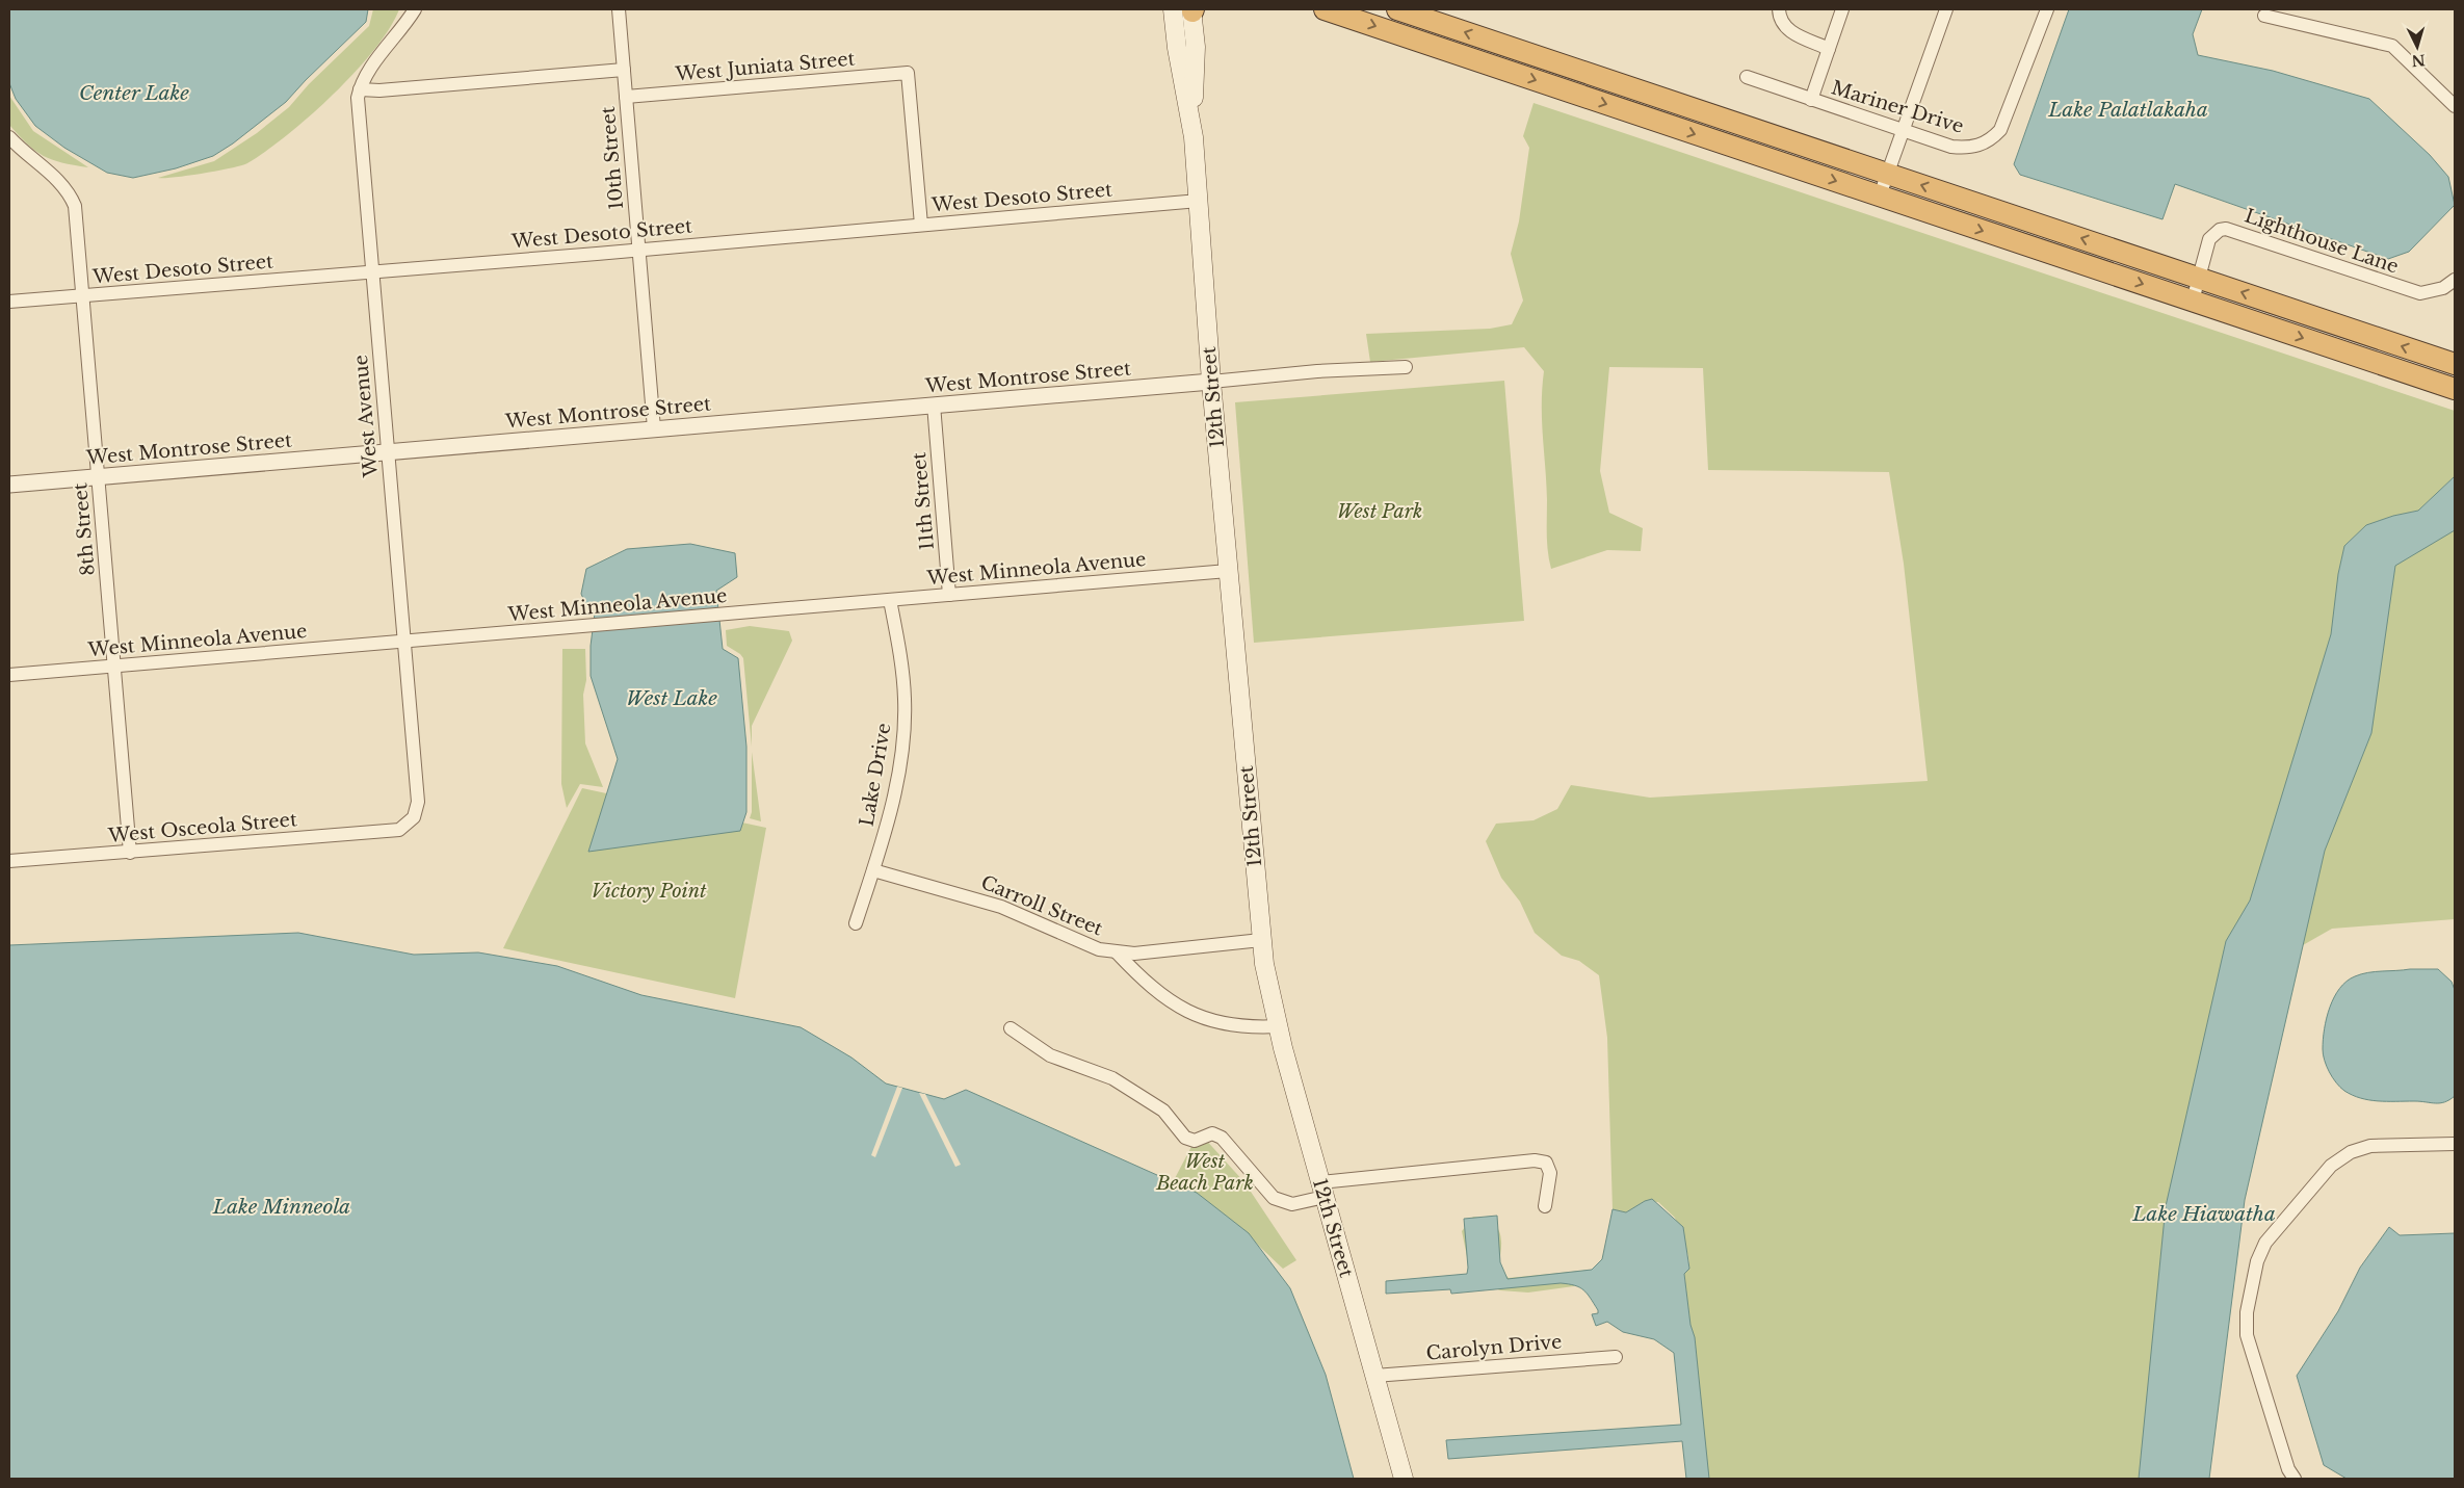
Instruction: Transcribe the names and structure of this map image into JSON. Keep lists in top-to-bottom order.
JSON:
{
  "streets": {
    "main road": ["12th Street"],
    "street": [
      "West Juniata Street",
      "Mariner Drive",
      "10th Street",
      "West Desoto Street",
      "Lighthouse Lane",
      "West Montrose Street",
      "West Avenue",
      "11th Street",
      "8th Street",
      "West Minneola Avenue",
      "Lake Drive",
      "West Osceola Street",
      "Carroll Street",
      "Carolyn Drive"
    ]
  },
  "crossings": [
    ["West Juniata Street", "10th Street"],
    ["West Juniata Street", "West Desoto Street"],
    ["10th Street", "West Desoto Street"],
    ["10th Street", "West Montrose Street"],
    ["West Desoto Street", "12th Street"],
    ["West Desoto Street", "West Avenue"],
    ["West Desoto Street", "8th Street"],
    ["West Montrose Street", "12th Street"],
    ["West Montrose Street", "West Avenue"],
    ["West Montrose Street", "11th Street"],
    ["West Montrose Street", "8th Street"],
    ["12th Street", "West Minneola Avenue"],
    ["12th Street", "Carroll Street"],
    ["12th Street", "Carolyn Drive"],
    ["West Avenue", "West Minneola Avenue"],
    ["West Avenue", "West Osceola Street"],
    ["11th Street", "West Minneola Avenue"],
    ["8th Street", "West Minneola Avenue"],
    ["8th Street", "West Osceola Street"],
    ["West Minneola Avenue", "Lake Drive"],
    ["Lake Drive", "Carroll Street"]
  ],
  "water": [
    "Center Lake",
    "Lake Palatlakaha",
    "West Lake",
    "Lake Minneola",
    "Lake Hiawatha"
  ],
  "parks": ["West Park", "Victory Point", "West Beach Park"],
  "north": "bottom"
}
